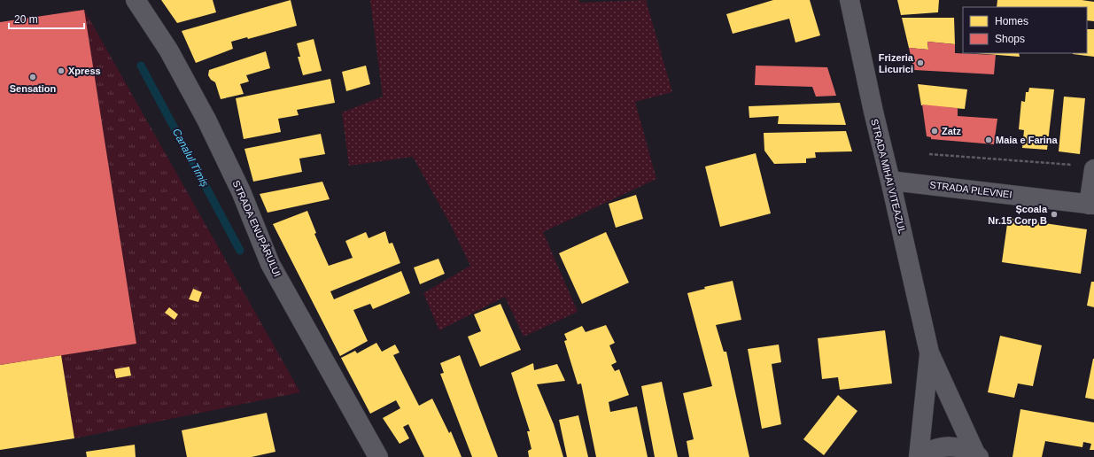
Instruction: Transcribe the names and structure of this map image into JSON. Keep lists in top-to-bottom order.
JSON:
{
  "streets": {
    "street": ["STRADA MIHAI VITEAZUL", "STRADA PLEVNEI", "STRADA ENUPĂRULUI"]
  },
  "crossings": [
    ["STRADA MIHAI VITEAZUL", "STRADA PLEVNEI"]
  ],
  "water": ["Canalul Timiș"],
  "places": [
    "Frizeria Licurici",
    "Xpress",
    "Sensation",
    "Zatz",
    "Maia e Farina",
    "Școala Nr.15 Corp B"
  ],
  "legend": ["Homes", "Shops"],
  "scale_bar": "20 m"
}
